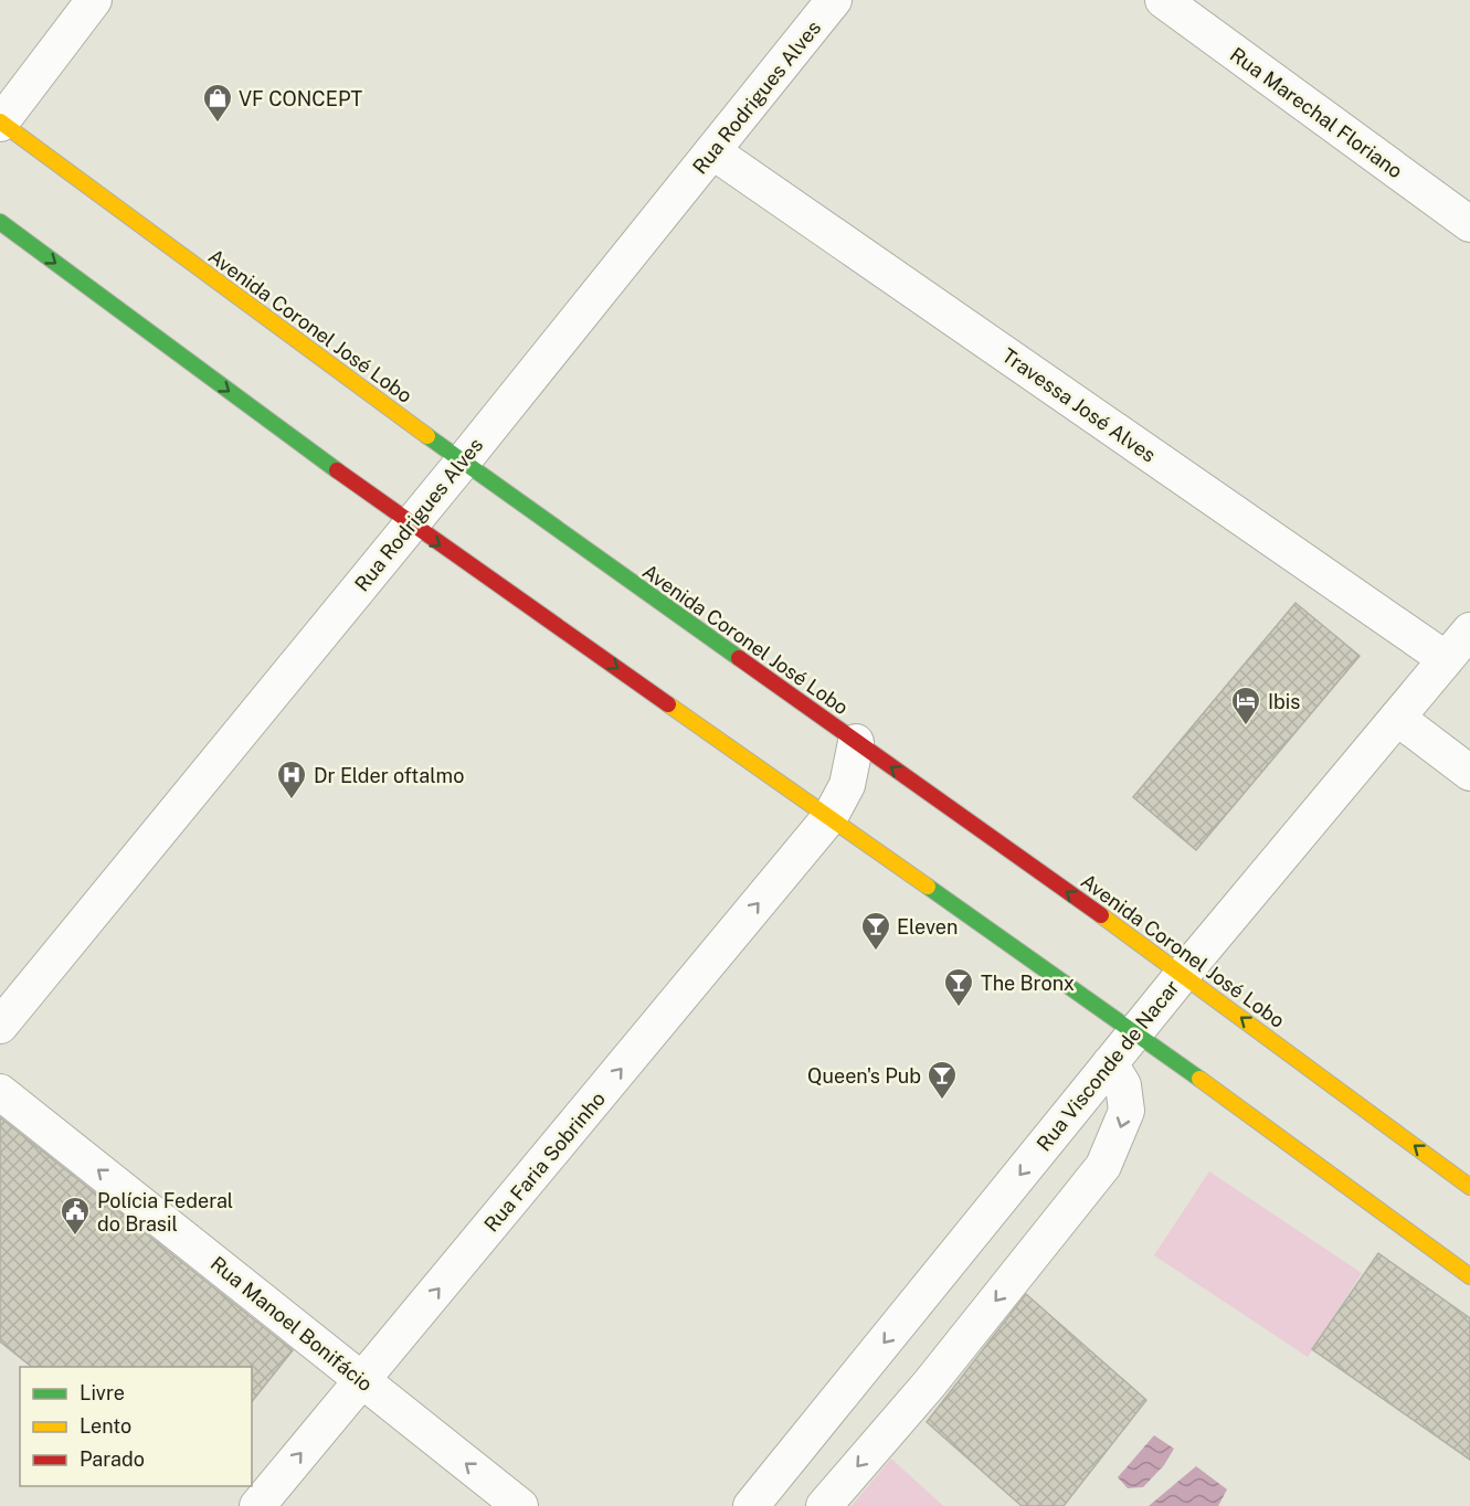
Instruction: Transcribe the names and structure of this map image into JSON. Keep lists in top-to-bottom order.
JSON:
{
  "streets": {
    "street": [
      "Rua Rodrigues Alves",
      "Rua Marechal Floriano",
      "Avenida Coronel José Lobo",
      "Travessa José Alves",
      "Rua Visconde de Nacar",
      "Rua Faria Sobrinho",
      "Rua Manoel Bonifácio"
    ]
  },
  "crossings": [
    ["Rua Rodrigues Alves", "Avenida Coronel José Lobo"],
    ["Rua Rodrigues Alves", "Travessa José Alves"],
    ["Avenida Coronel José Lobo", "Rua Visconde de Nacar"],
    ["Avenida Coronel José Lobo", "Rua Faria Sobrinho"],
    ["Travessa José Alves", "Rua Visconde de Nacar"],
    ["Rua Faria Sobrinho", "Rua Manoel Bonifácio"]
  ],
  "one_way": ["Rua Faria Sobrinho", "Rua Manoel Bonifácio"],
  "places": {
    "shop": ["VF CONCEPT"],
    "hotel": ["Ibis"],
    "hospital": ["Dr Elder oftalmo"],
    "bar": ["Eleven", "The Bronx", "Queen's Pub"],
    "public building": ["Polícia Federal do Brasil"]
  },
  "legend": ["Livre", "Lento", "Parado"]
}
